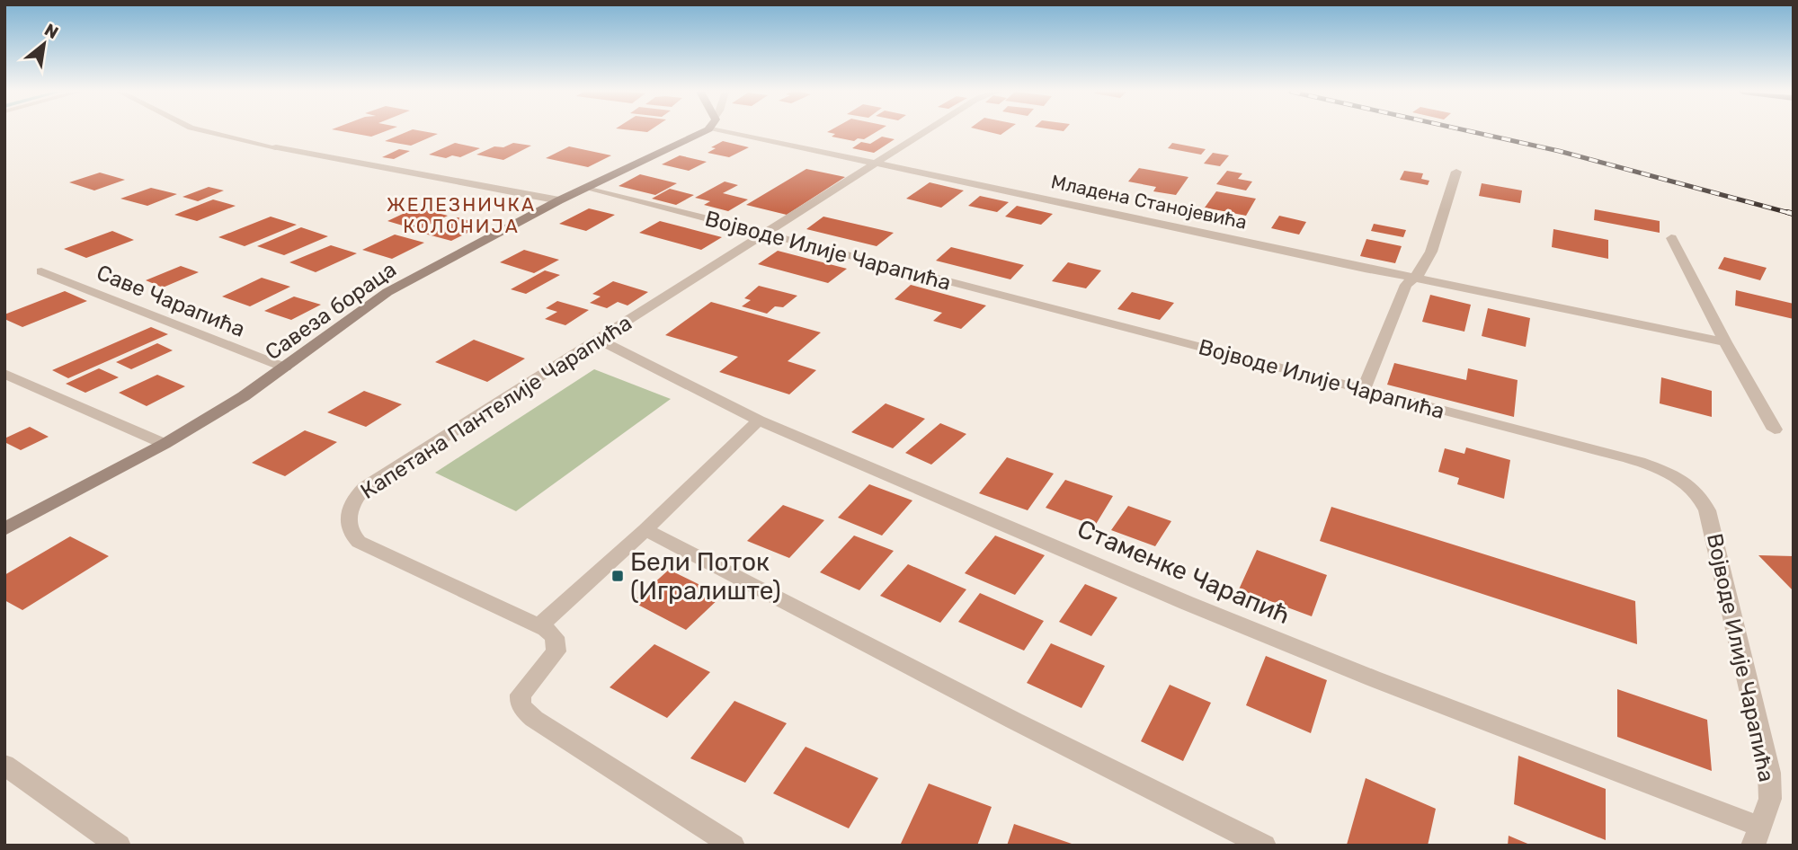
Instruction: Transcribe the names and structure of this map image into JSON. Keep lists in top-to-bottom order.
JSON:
{
  "streets": {
    "street": [
      "Младена Станојевића",
      "Војводе Илије Чарапића",
      "Саве Чарапића",
      "Савеза бораца",
      "Капетана Пантелије Чарапића",
      "Стаменке Чарапић"
    ]
  },
  "crossings": [
    ["Младена Станојевића", "Капетана Пантелије Чарапића"],
    ["Војводе Илије Чарапића", "Савеза бораца"],
    ["Војводе Илије Чарапића", "Капетана Пантелије Чарапића"],
    ["Војводе Илије Чарапића", "Стаменке Чарапић"],
    ["Саве Чарапића", "Савеза бораца"],
    ["Капетана Пантелије Чарапића", "Стаменке Чарапић"]
  ],
  "districts": ["ЖЕЛЕЗНИЧКА КОЛОНИЈА"],
  "places": {
    "transit": ["Бели Поток (Игралиште)"]
  },
  "north": "top right"
}
